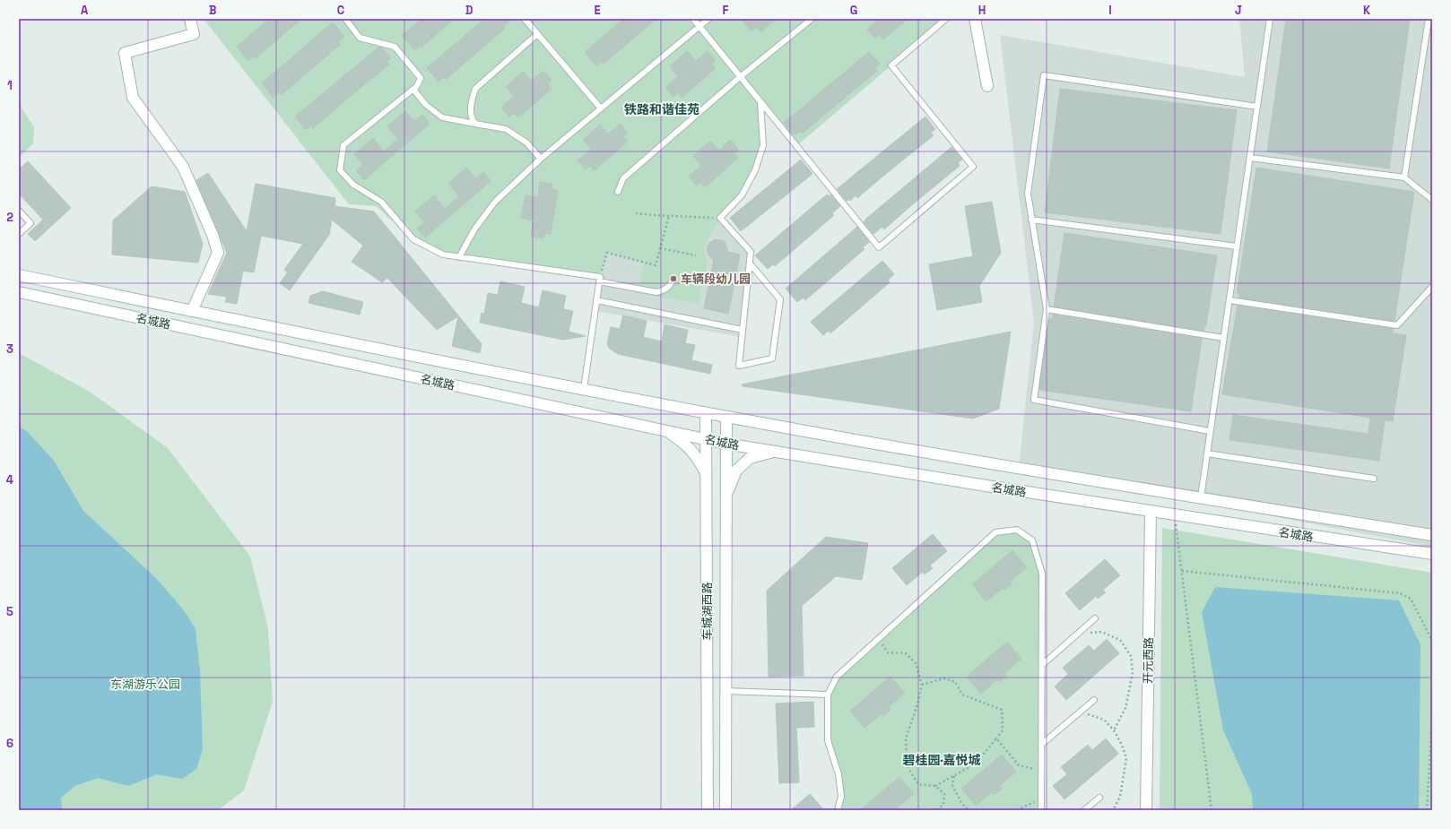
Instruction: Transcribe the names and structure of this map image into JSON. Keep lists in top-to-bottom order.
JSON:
{
  "streets": {
    "main road": ["名城路", "车城湖西路", "开元西路"]
  },
  "crossings": [
    ["名城路", "车城湖西路"],
    ["名城路", "开元西路"]
  ],
  "districts": ["铁路和谐佳苑", "碧桂园·嘉悦城"],
  "parks": ["东湖游乐公园"],
  "places": ["车辆段幼儿园"],
  "grid": {
    "columns": [
      "A",
      "B",
      "C",
      "D",
      "E",
      "F",
      "G",
      "H",
      "I",
      "J",
      "K"
    ],
    "rows": [
      "1",
      "2",
      "3",
      "4",
      "5",
      "6"
    ]
  }
}
